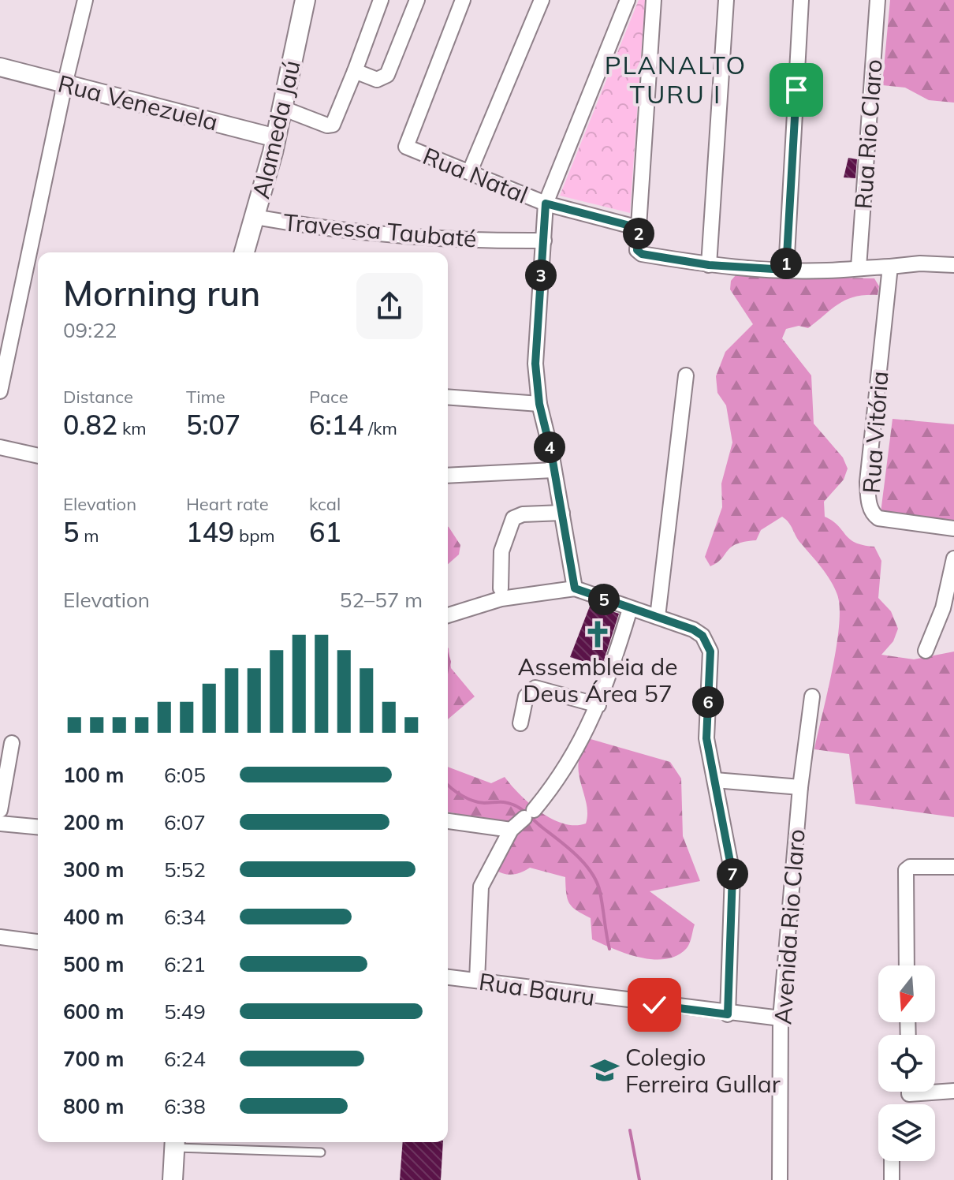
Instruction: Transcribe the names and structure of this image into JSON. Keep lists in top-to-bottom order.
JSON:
{
  "streets": {
    "main road": ["Alameda Jaú"],
    "street": [
      "Rua Venezuela",
      "Rua Rio Claro",
      "Rua Natal",
      "Travessa Taubaté",
      "Rua Vitória",
      "Avenida Rio Claro",
      "Rua Bauru"
    ]
  },
  "crossings": [
    ["Rua Venezuela", "Alameda Jaú"],
    ["Alameda Jaú", "Travessa Taubaté"],
    ["Avenida Rio Claro", "Rua Bauru"]
  ],
  "districts": ["PLANALTO TURU I"],
  "places": {
    "church": ["Assembleia de Deus Área 57"],
    "school or university": ["Colegio Ferreira Gullar"]
  },
  "north": "bottom",
  "page": {
    "pins": [
      "2",
      "1",
      "3",
      "4",
      "5",
      "6",
      "7"
    ],
    "heading": ["Morning run", "09:22"],
    "stats": [
      ["Distance", "0.82 km"],
      ["Time", "5:07"],
      ["Pace", "6:14 /km"],
      ["Elevation", "5 m"],
      ["Heart rate", "149 bpm"],
      ["kcal", "61"]
    ],
    "chart": ["Elevation", "52–57 m"],
    "list": [
      {
        "name": "100 m",
        "note": "6:05"
      },
      {
        "name": "200 m",
        "note": "6:07"
      },
      {
        "name": "300 m",
        "note": "5:52"
      },
      {
        "name": "400 m",
        "note": "6:34"
      },
      {
        "name": "500 m",
        "note": "6:21"
      },
      {
        "name": "600 m",
        "note": "5:49"
      },
      {
        "name": "700 m",
        "note": "6:24"
      },
      {
        "name": "800 m",
        "note": "6:38"
      }
    ]
  }
}
